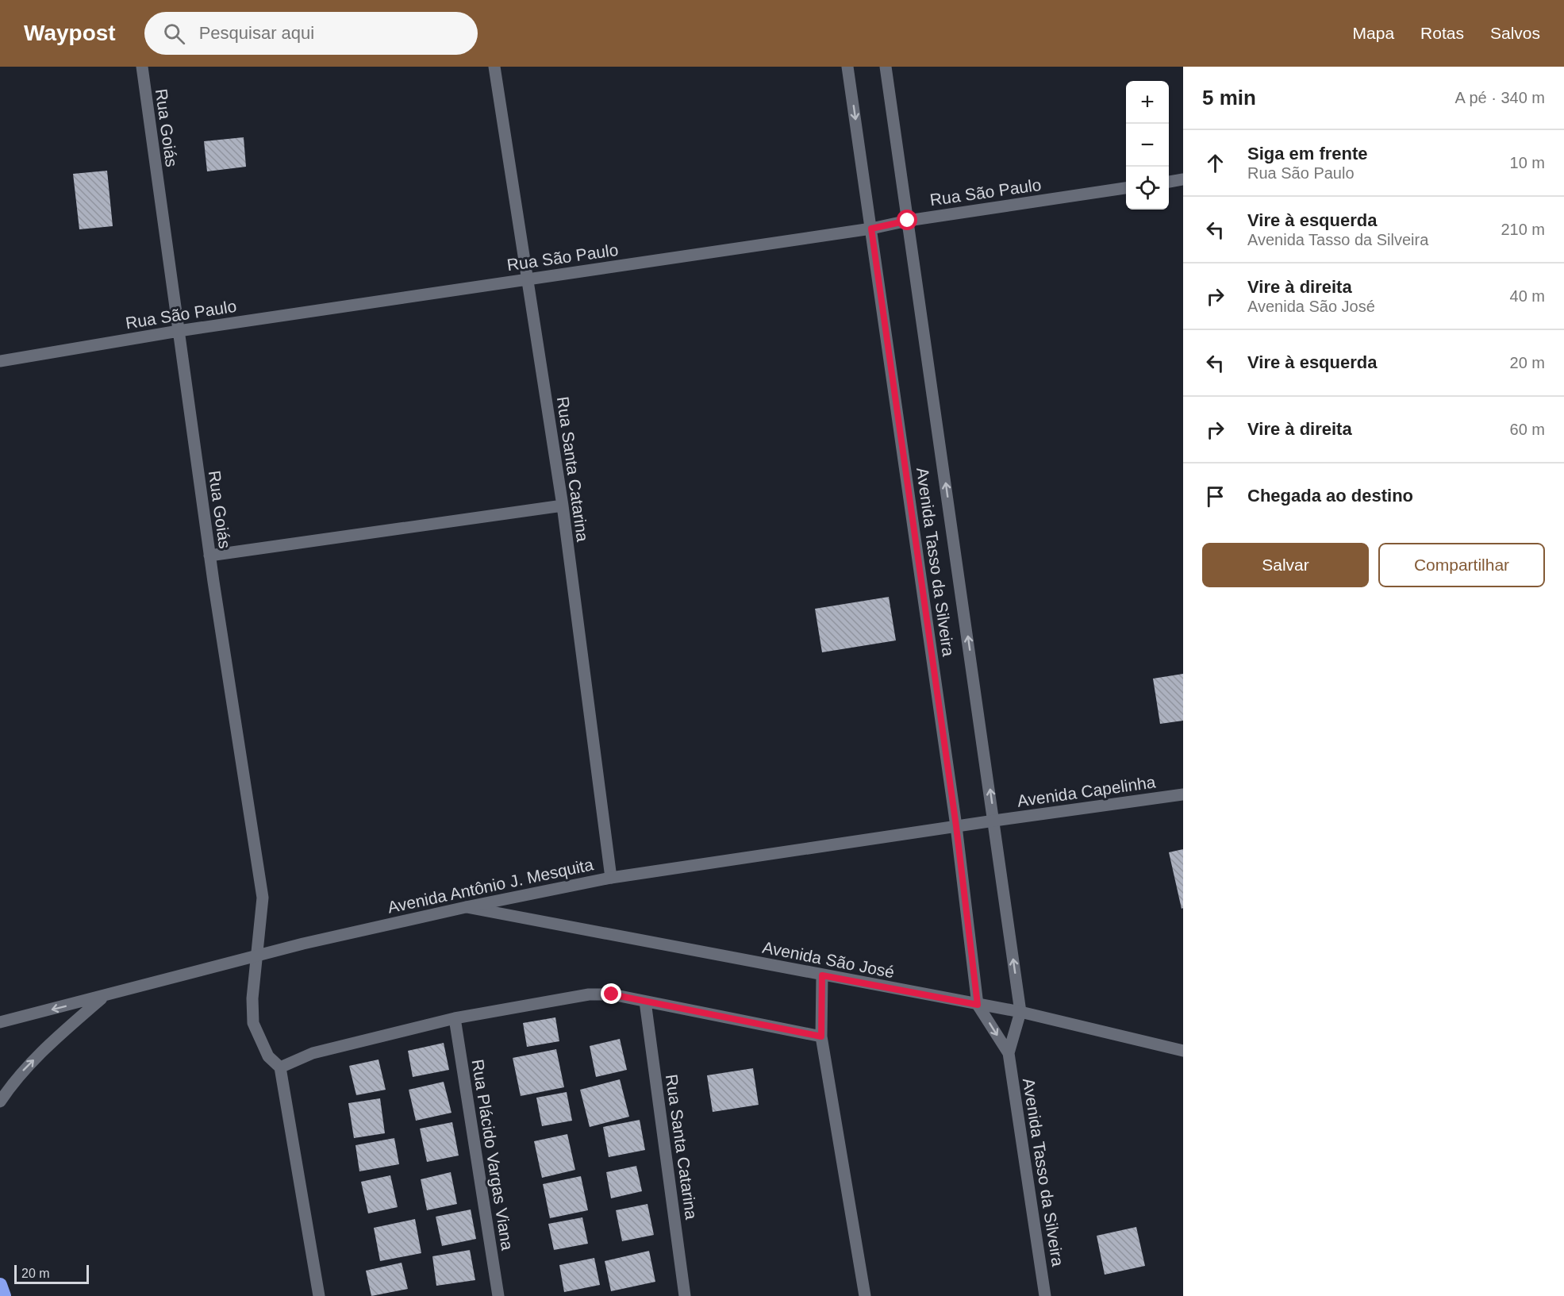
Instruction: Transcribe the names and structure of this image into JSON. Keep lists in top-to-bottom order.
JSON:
{
  "streets": {
    "street": [
      "Rua Goiás",
      "Rua São Paulo",
      "Rua Santa Catarina",
      "Avenida Tasso da Silveira",
      "Avenida Capelinha",
      "Avenida Antônio J. Mesquita",
      "Avenida São José",
      "Rua Plácido Vargas Viana"
    ]
  },
  "crossings": [
    ["Rua Goiás", "Rua São Paulo"],
    ["Rua Goiás", "Avenida Antônio J. Mesquita"],
    ["Rua São Paulo", "Rua Santa Catarina"],
    ["Rua São Paulo", "Avenida Tasso da Silveira"],
    ["Rua Santa Catarina", "Avenida Antônio J. Mesquita"],
    ["Avenida Tasso da Silveira", "Avenida Capelinha"],
    ["Avenida Tasso da Silveira", "Avenida Antônio J. Mesquita"],
    ["Avenida Tasso da Silveira", "Avenida São José"],
    ["Avenida Capelinha", "Avenida Antônio J. Mesquita"],
    ["Avenida Antônio J. Mesquita", "Avenida São José"]
  ],
  "scale_bar": "20 m",
  "page": {
    "header": "Waypost",
    "search": "Pesquisar aqui",
    "nav": ["Mapa", "Rotas", "Salvos"],
    "heading": ["5 min", "A pé · 340 m"],
    "map_buttons": ["+", "−"],
    "list": [
      ["Siga em frente", "Rua São Paulo", "10 m"],
      ["Vire à esquerda", "Avenida Tasso da Silveira", "210 m"],
      ["Vire à direita", "Avenida São José", "40 m"],
      ["Vire à esquerda", "20 m"],
      ["Vire à direita", "60 m"],
      "Chegada ao destino"
    ],
    "buttons": ["Salvar", "Compartilhar"],
    "scale": "20 m"
  }
}
